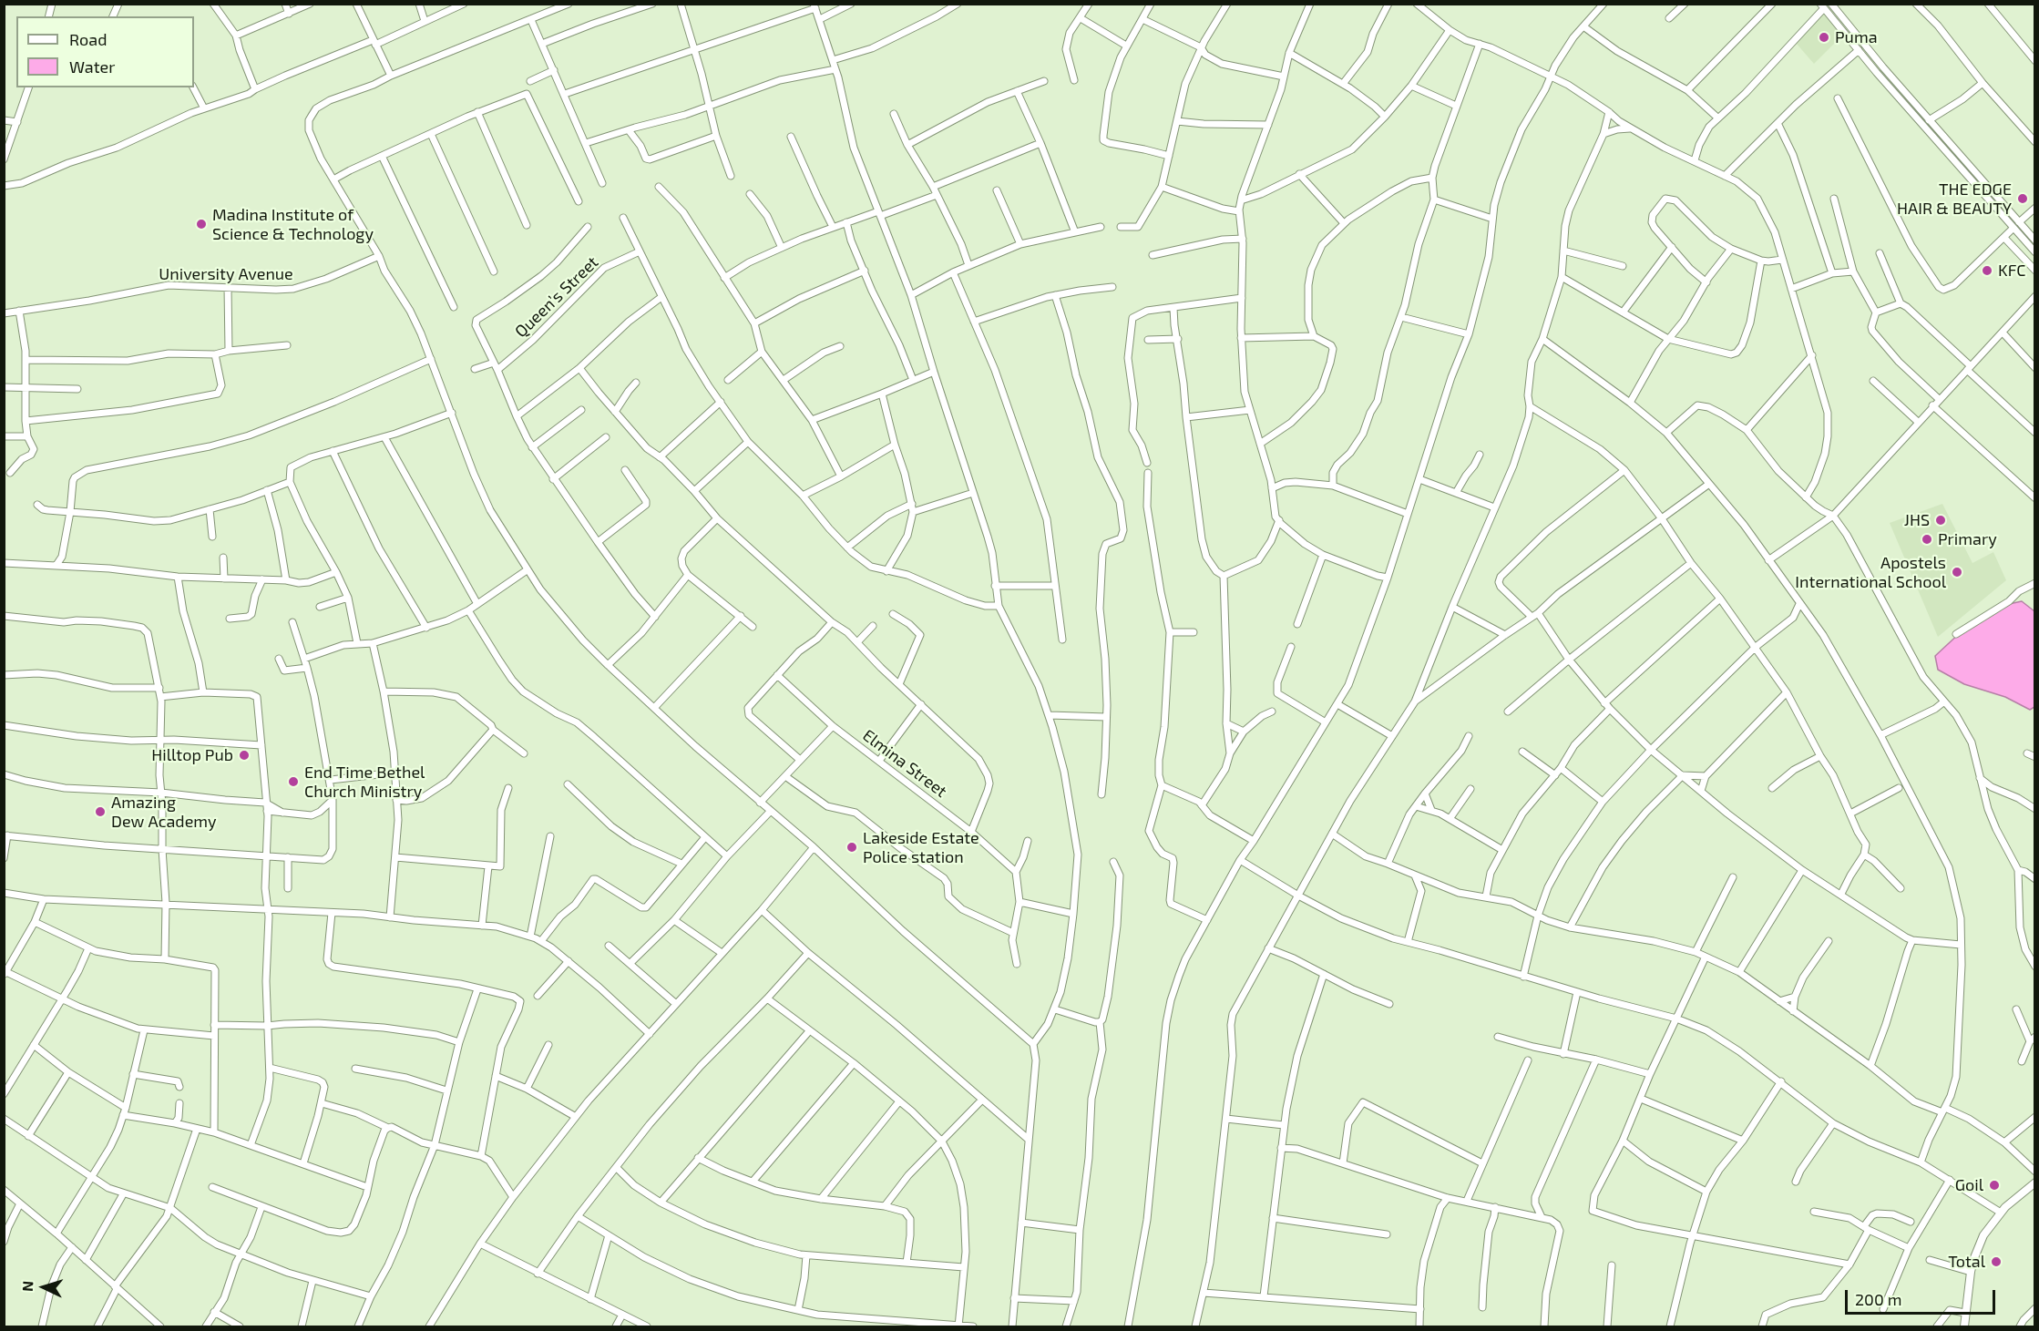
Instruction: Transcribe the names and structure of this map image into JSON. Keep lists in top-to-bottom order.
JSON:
{
  "streets": {
    "street": ["University Avenue", "Queen’s Street", "Elmina Street"]
  },
  "places": [
    "Puma",
    "THE EDGE HAIR & BEAUTY",
    "Madina Institute of Science & Technology",
    "KFC",
    "JHS",
    "Primary",
    "Apostels International School",
    "Hilltop Pub",
    "End Time Bethel Church Ministry",
    "Amazing Dew Academy",
    "Lakeside Estate Police station",
    "Goil",
    "Total"
  ],
  "legend": ["Road", "Water"],
  "scale_bar": "200 m",
  "north": "left"
}
